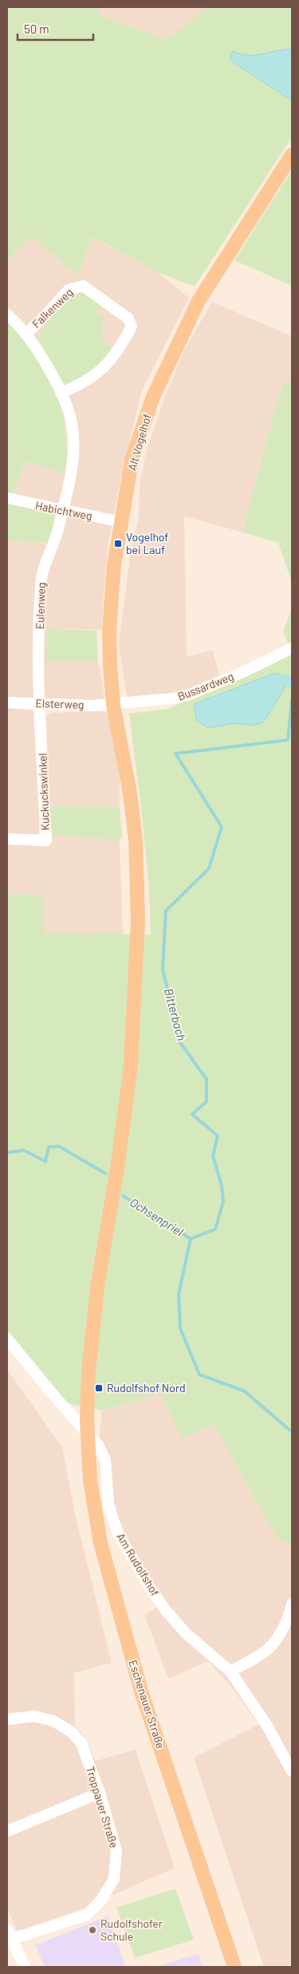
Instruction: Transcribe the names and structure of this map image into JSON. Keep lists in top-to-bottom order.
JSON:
{
  "streets": {
    "main road": ["Alt Vogelhof", "Eschenauer Straße"],
    "street": [
      "Falkenweg",
      "Habichtweg",
      "Eulenweg",
      "Bussardweg",
      "Elsterweg",
      "Kuckuckswinkel",
      "Am Rudolfshof",
      "Troppauer Straße"
    ]
  },
  "crossings": [
    ["Falkenweg", "Habichtweg"],
    ["Falkenweg", "Eulenweg"],
    ["Alt Vogelhof", "Habichtweg"],
    ["Alt Vogelhof", "Bussardweg"],
    ["Alt Vogelhof", "Elsterweg"],
    ["Alt Vogelhof", "Eschenauer Straße"],
    ["Habichtweg", "Eulenweg"],
    ["Eulenweg", "Elsterweg"],
    ["Eulenweg", "Kuckuckswinkel"],
    ["Bussardweg", "Elsterweg"],
    ["Elsterweg", "Kuckuckswinkel"],
    ["Am Rudolfshof", "Eschenauer Straße"]
  ],
  "water": ["Bitterbach", "Ochsenpriel"],
  "places": {
    "transit": ["Vogelhof bei Lauf", "Rudolfshof Nord"],
    "other": ["Rudolfshofer Schule"]
  },
  "scale_bar": "50 m"
}
